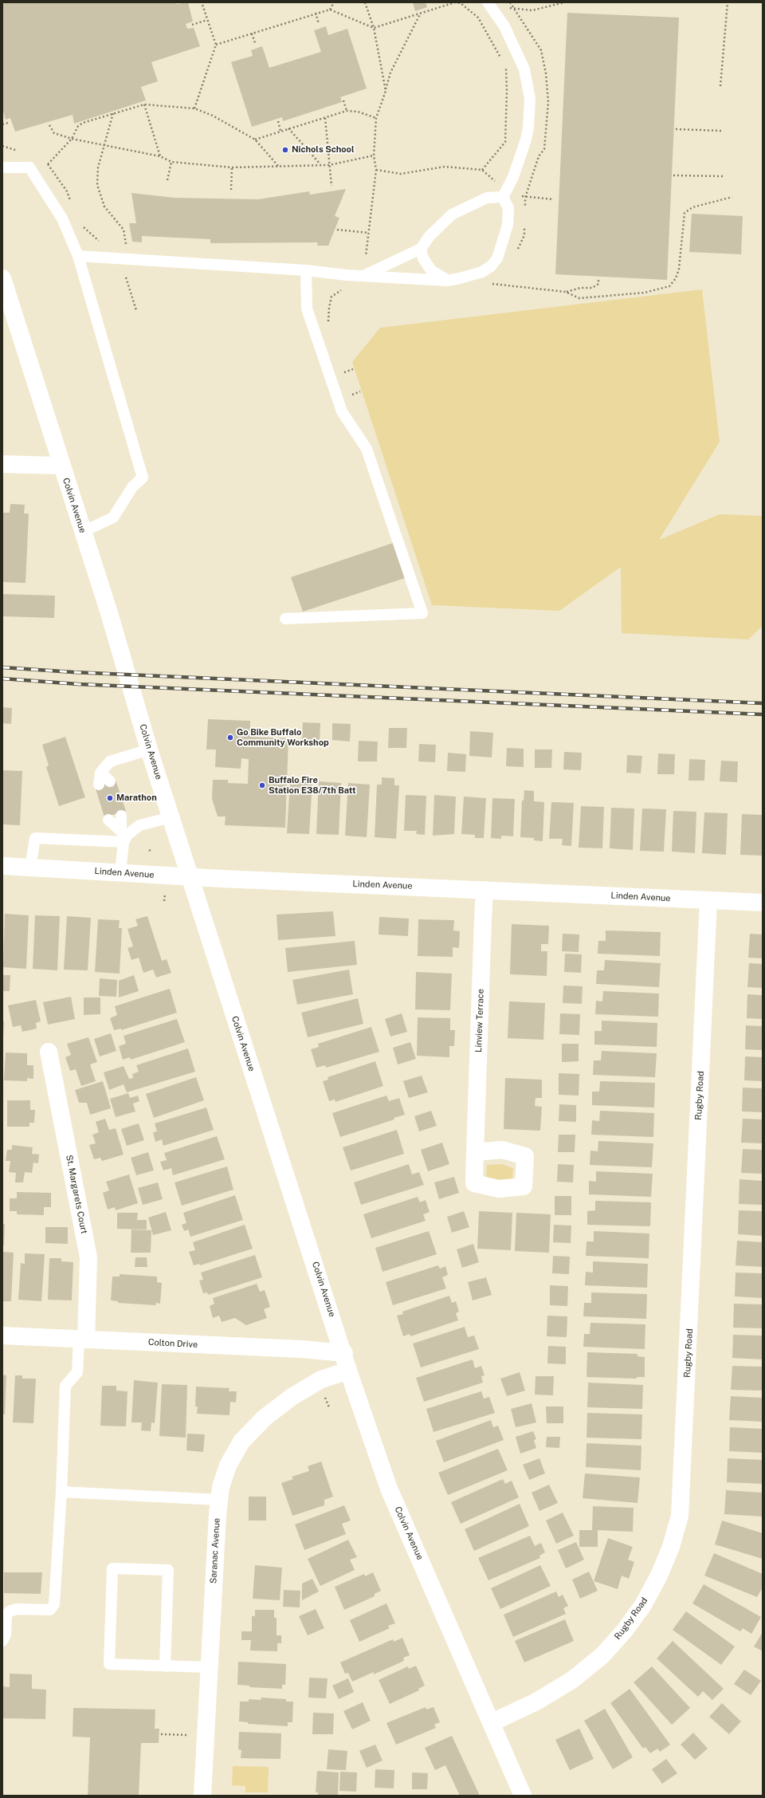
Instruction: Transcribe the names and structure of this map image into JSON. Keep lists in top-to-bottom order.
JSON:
{
  "streets": {
    "street": [
      "Colvin Avenue",
      "Linden Avenue",
      "Linview Terrace",
      "Rugby Road",
      "St. Margarets Court",
      "Colton Drive",
      "Saranac Avenue"
    ]
  },
  "crossings": [
    ["Colvin Avenue", "Linden Avenue"],
    ["Colvin Avenue", "Rugby Road"],
    ["Colvin Avenue", "Colton Drive"],
    ["Colvin Avenue", "Saranac Avenue"],
    ["Linden Avenue", "Linview Terrace"],
    ["Linden Avenue", "Rugby Road"],
    ["St. Margarets Court", "Colton Drive"]
  ],
  "places": [
    "Nichols School",
    "Go Bike Buffalo Community Workshop",
    "Buffalo Fire Station E38/7th Batt",
    "Marathon"
  ]
}
